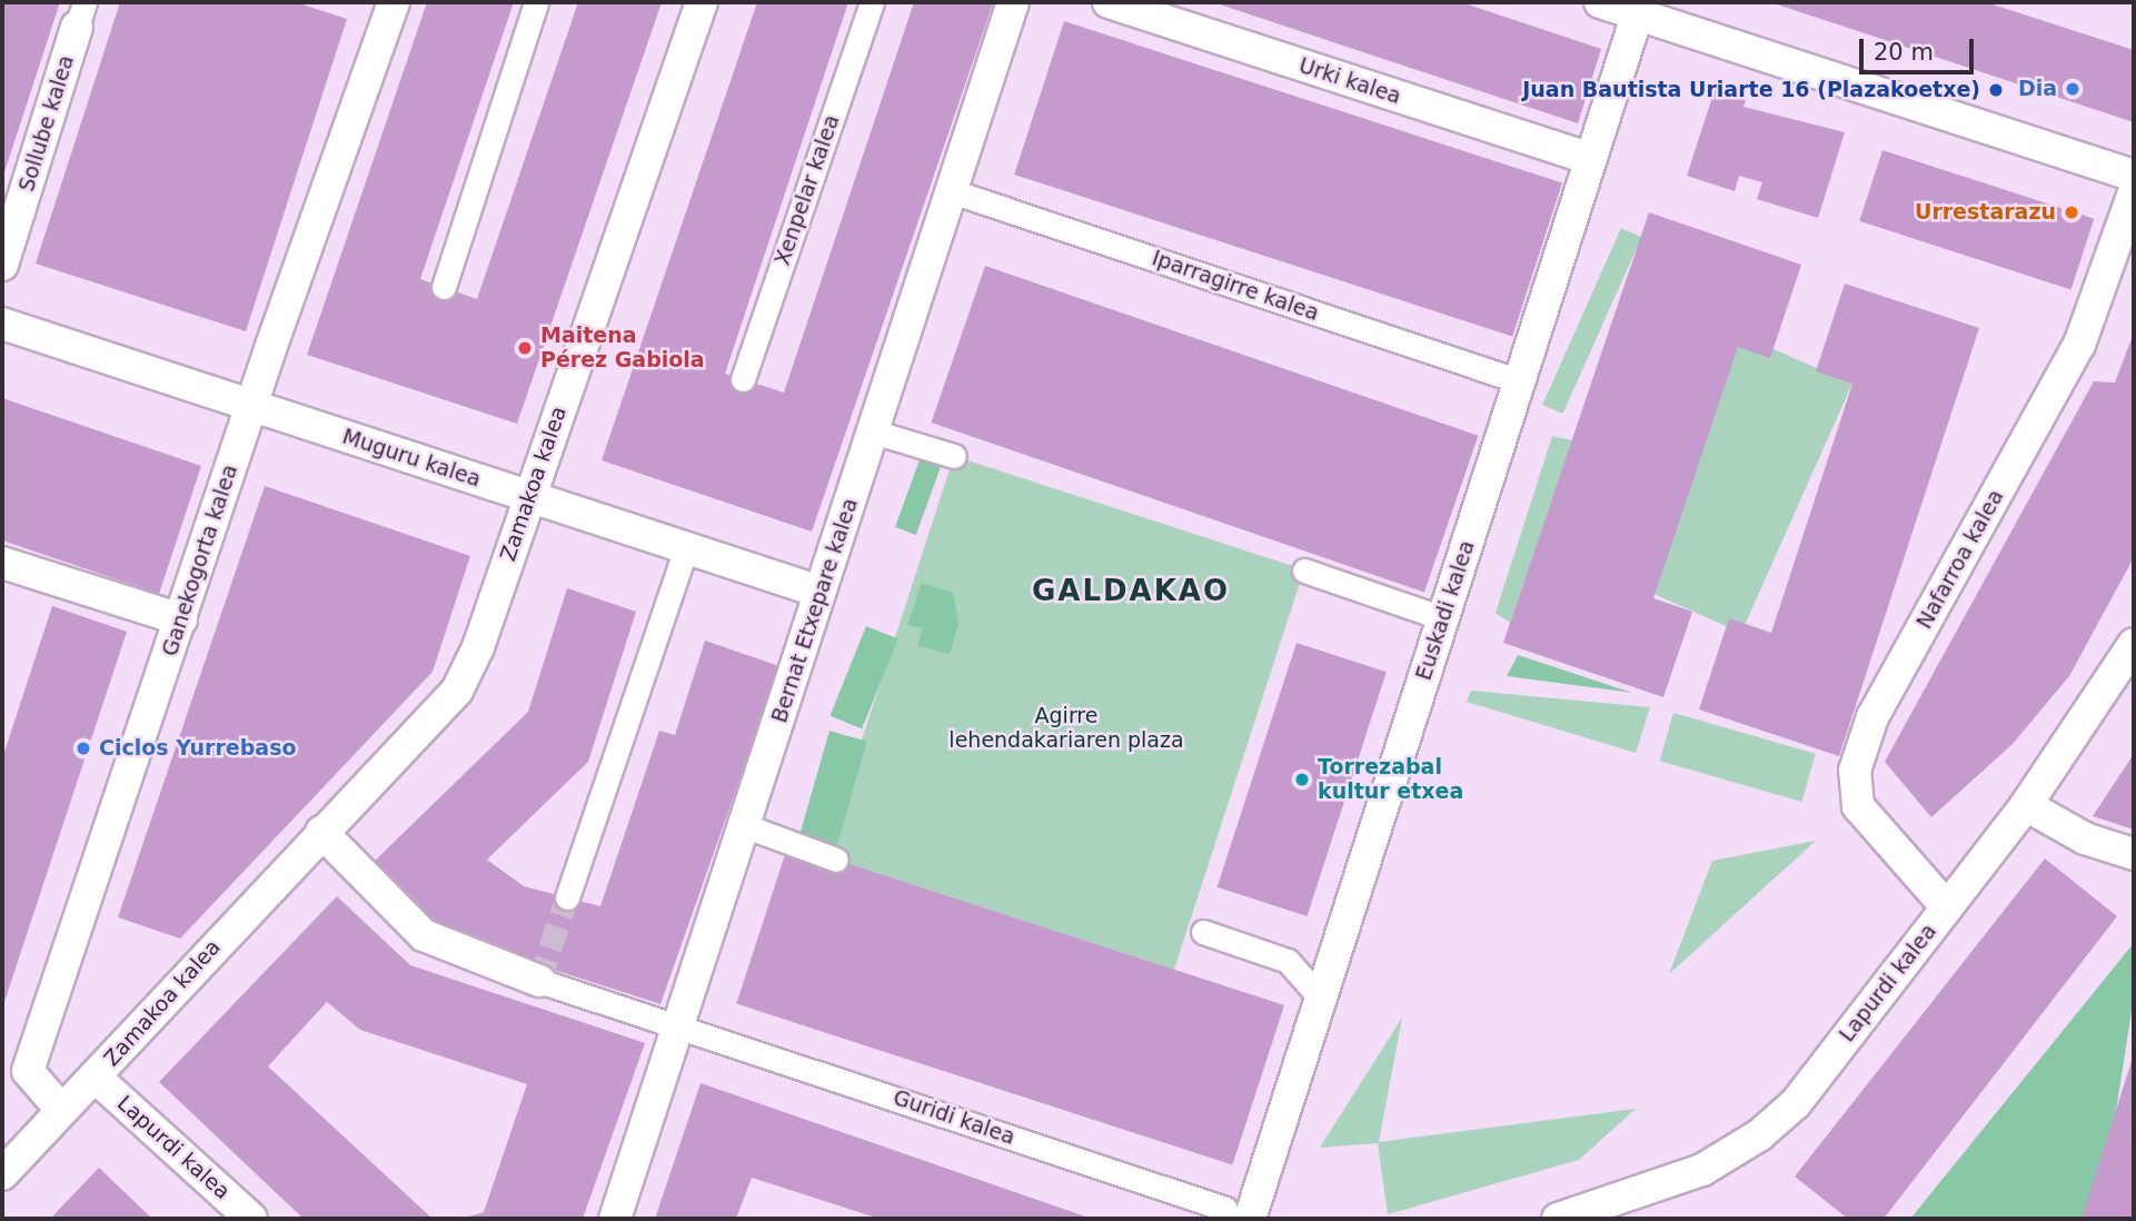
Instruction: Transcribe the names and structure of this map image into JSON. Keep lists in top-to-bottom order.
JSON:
{
  "streets": {
    "street": [
      "Urki kalea",
      "Sollube kalea",
      "Xenpelar kalea",
      "Iparragirre kalea",
      "Muguru kalea",
      "Zamakoa kalea",
      "Nafarroa kalea",
      "Ganekogorta kalea",
      "Bernat Etxepare kalea",
      "Euskadi kalea",
      "Lapurdi kalea",
      "Guridi kalea"
    ]
  },
  "crossings": [
    ["Urki kalea", "Euskadi kalea"],
    ["Iparragirre kalea", "Bernat Etxepare kalea"],
    ["Iparragirre kalea", "Euskadi kalea"],
    ["Muguru kalea", "Zamakoa kalea"],
    ["Muguru kalea", "Ganekogorta kalea"],
    ["Muguru kalea", "Bernat Etxepare kalea"],
    ["Zamakoa kalea", "Ganekogorta kalea"],
    ["Zamakoa kalea", "Lapurdi kalea"],
    ["Nafarroa kalea", "Lapurdi kalea"],
    ["Bernat Etxepare kalea", "Guridi kalea"],
    ["Euskadi kalea", "Guridi kalea"]
  ],
  "districts": ["GALDAKAO"],
  "parks": ["Agirre lehendakariaren plaza"],
  "places": [
    "Dia",
    "Juan Bautista Uriarte 16 (Plazakoetxe)",
    "Urrestarazu",
    "Maitena Pérez Gabiola",
    "Ciclos Yurrebaso",
    "Torrezabal kultur etxea"
  ],
  "scale_bar": "20 m"
}
